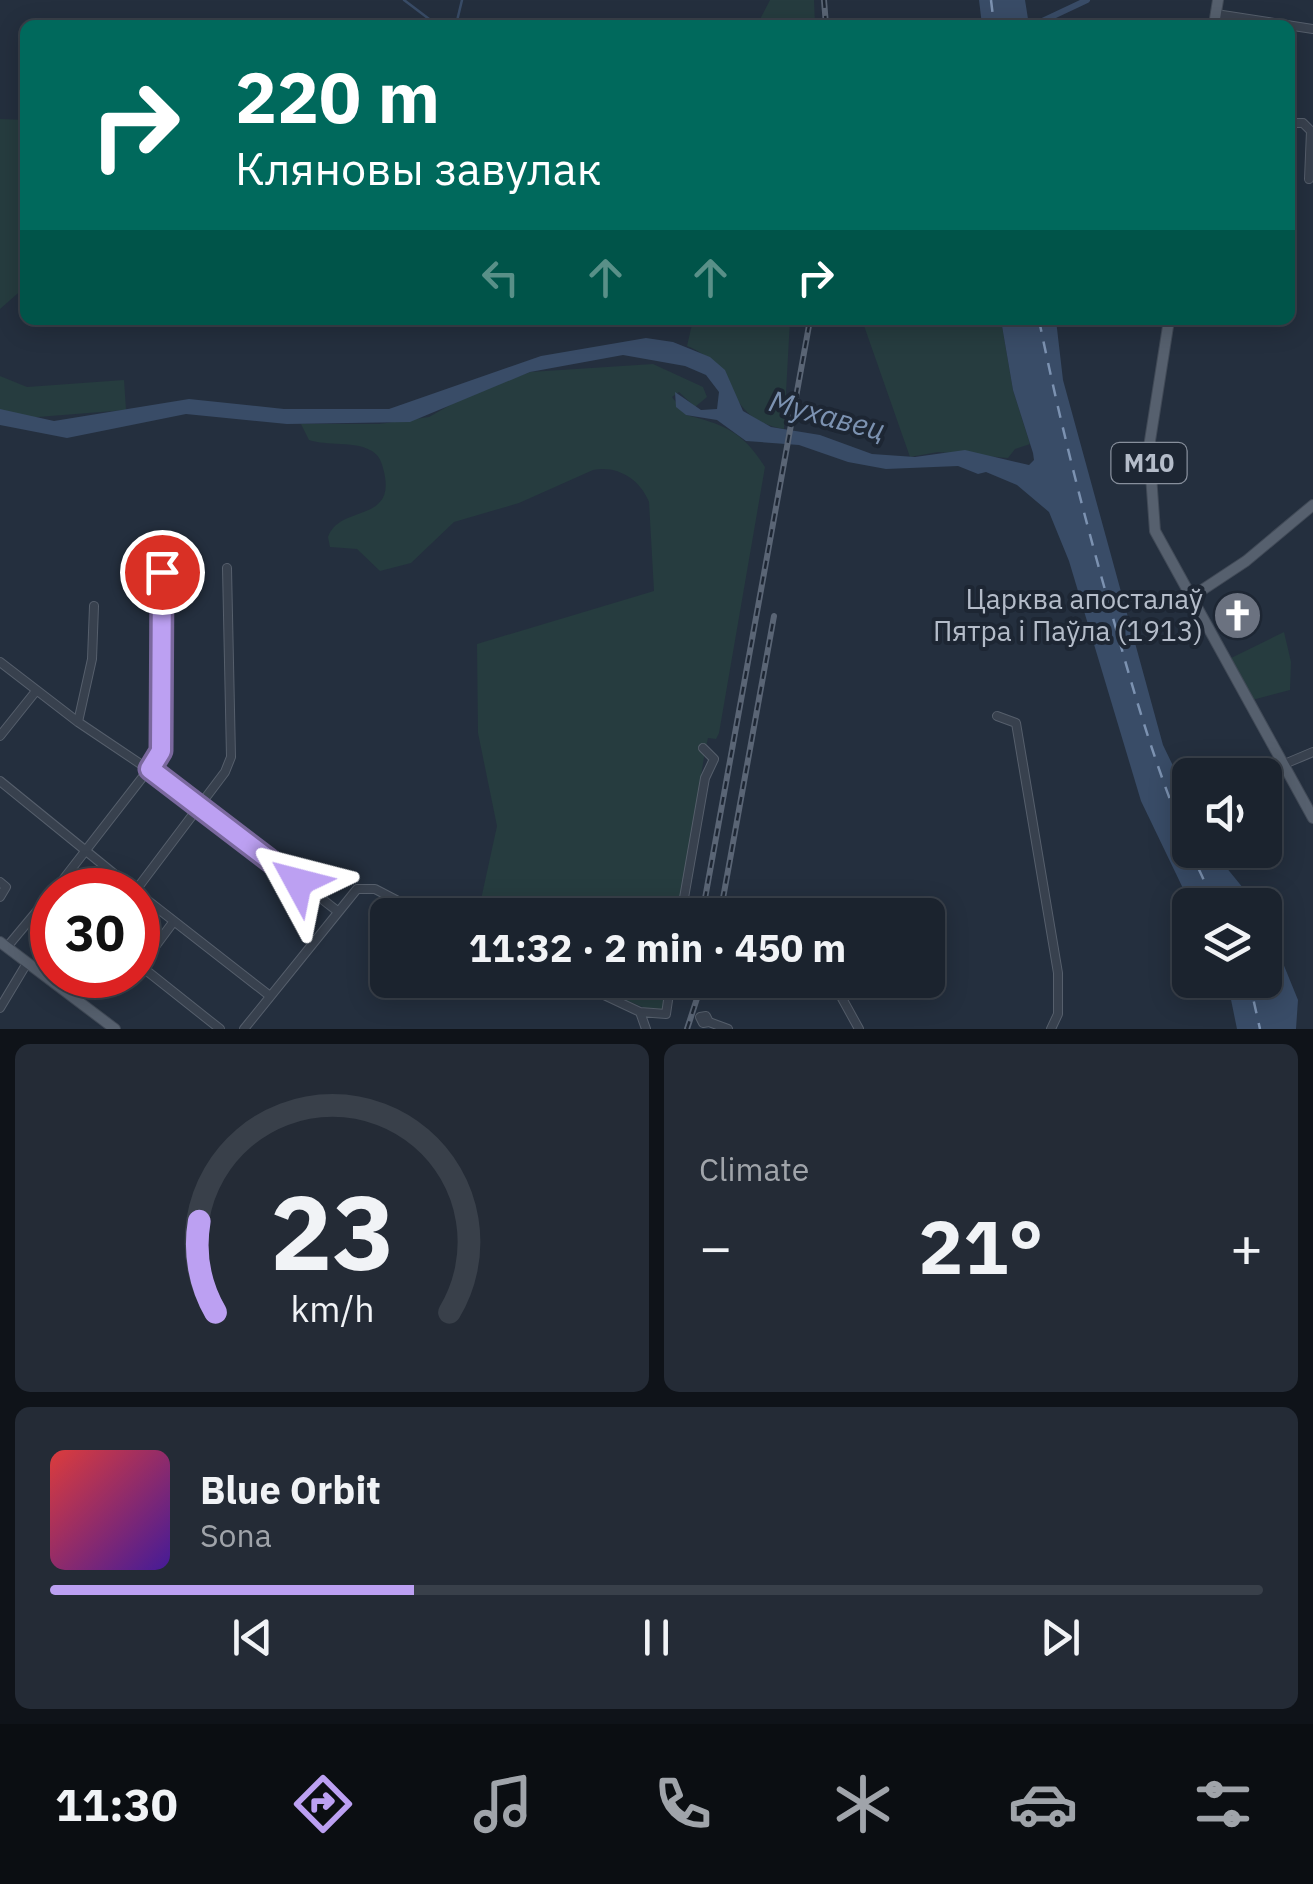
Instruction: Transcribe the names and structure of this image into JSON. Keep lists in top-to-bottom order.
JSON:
{
  "streets": {
    "main road": ["М10"]
  },
  "water": ["Мухавец"],
  "places": {
    "church": ["Царква апосталаў Пятра і Паўла (1913)"]
  },
  "page": {
    "turn": ["220 m", "Кляновы завулак"],
    "limit": "30",
    "trip": "11:32 · 2 min · 450 m",
    "tile": "Climate",
    "heat": ["−", "21°", "+"],
    "song": ["Blue Orbit", "Sona"],
    "tabs": "11:30",
    "gauge": ["23", "km/h"]
  }
}
